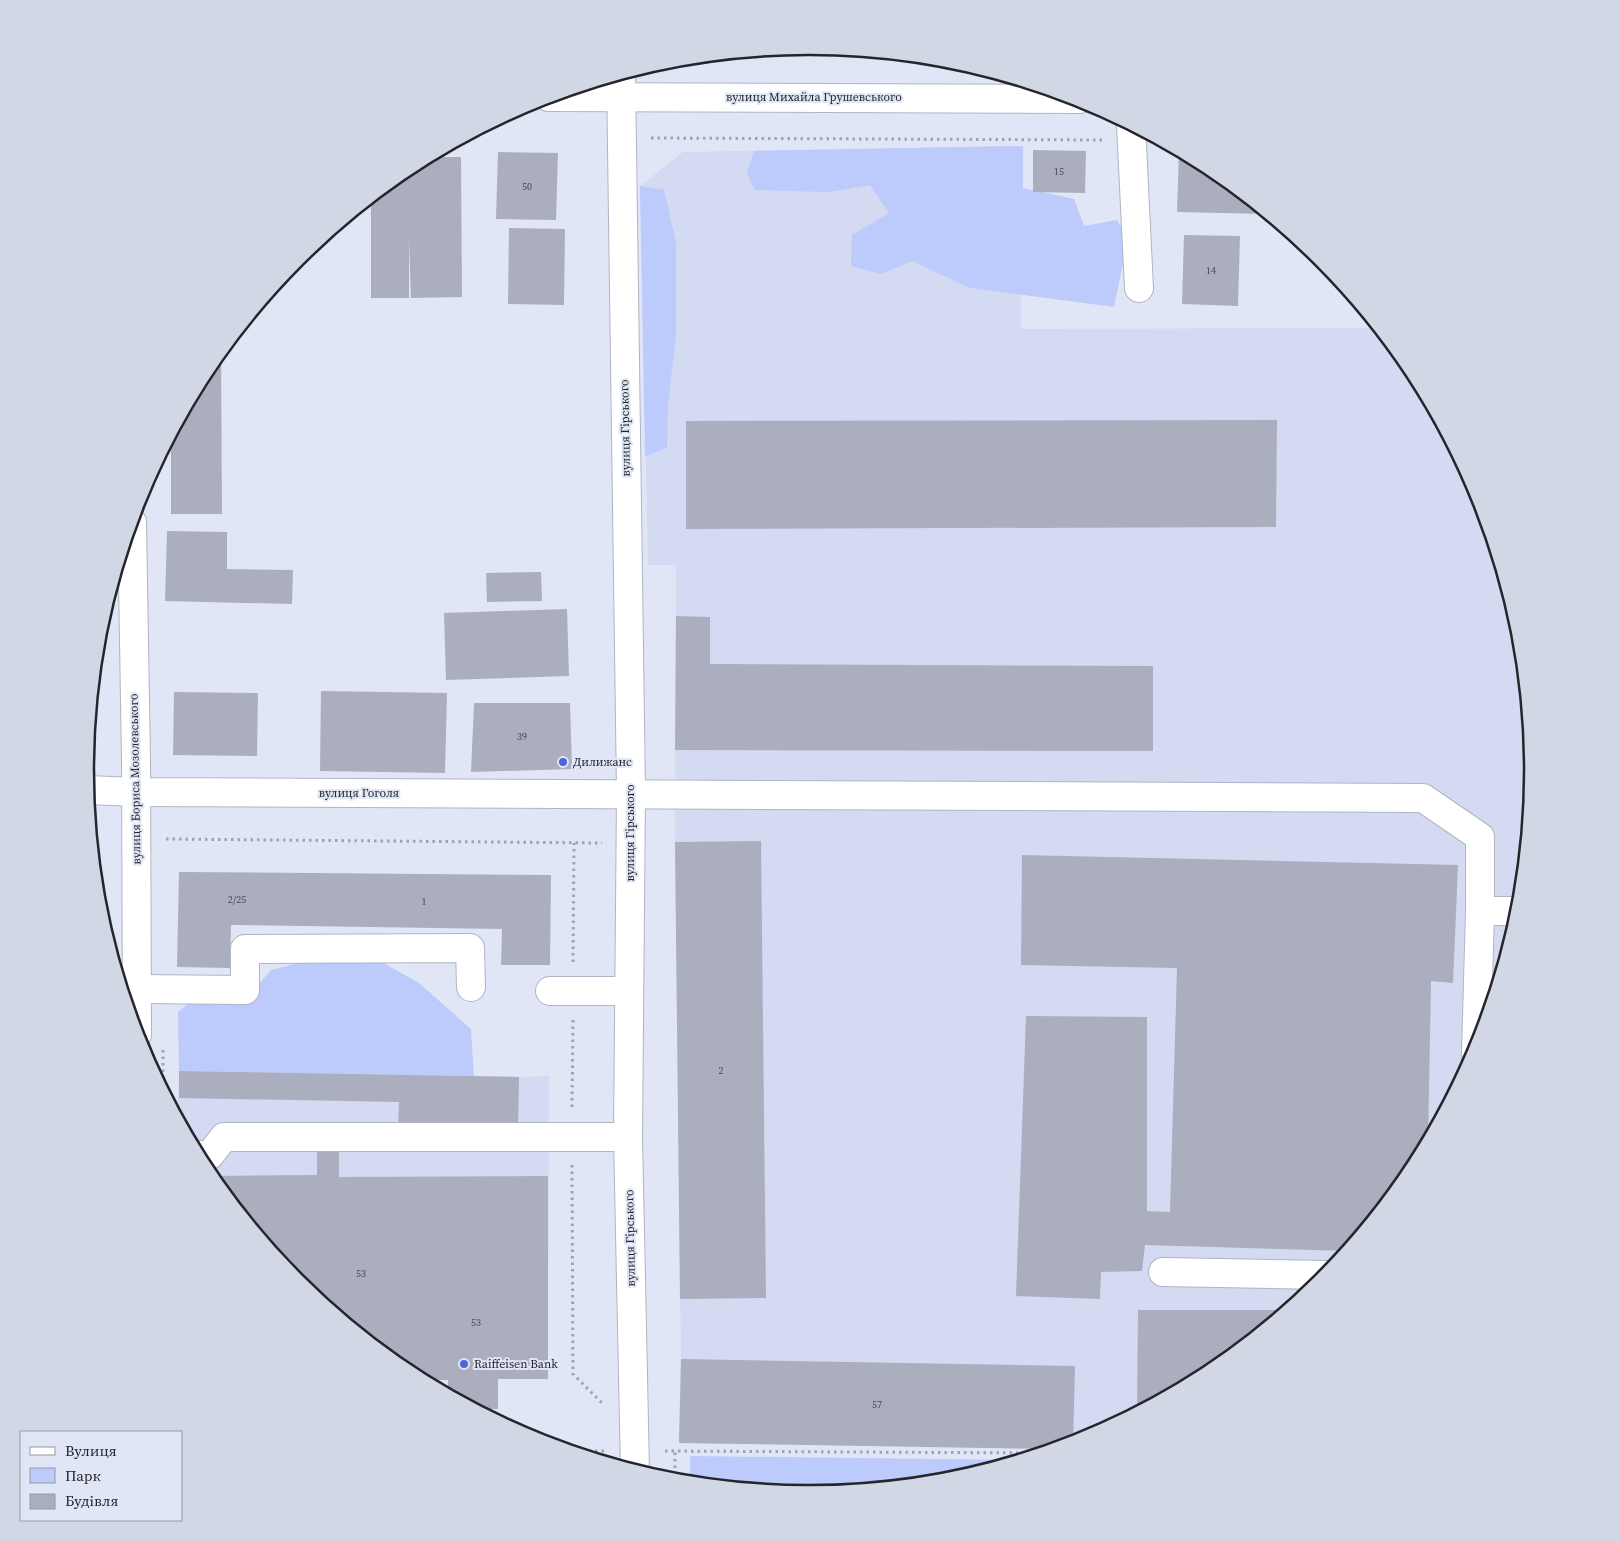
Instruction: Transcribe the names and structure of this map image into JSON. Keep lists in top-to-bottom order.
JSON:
{
  "streets": {
    "street": [
      "вулиця Михайла Грушевського",
      "вулиця Гірського",
      "вулиця Бориса Мозолевського",
      "вулиця Гоголя"
    ]
  },
  "crossings": [
    ["вулиця Михайла Грушевського", "вулиця Гірського"],
    ["вулиця Гірського", "вулиця Гоголя"],
    ["вулиця Бориса Мозолевського", "вулиця Гоголя"]
  ],
  "places": ["Дилижанс", "Raiffeisen Bank"],
  "house_numbers": [
    "15",
    "50",
    "14",
    "39",
    "2/25",
    "1",
    "2",
    "53",
    "53",
    "57"
  ],
  "legend": ["Вулиця", "Парк", "Будівля"]
}
